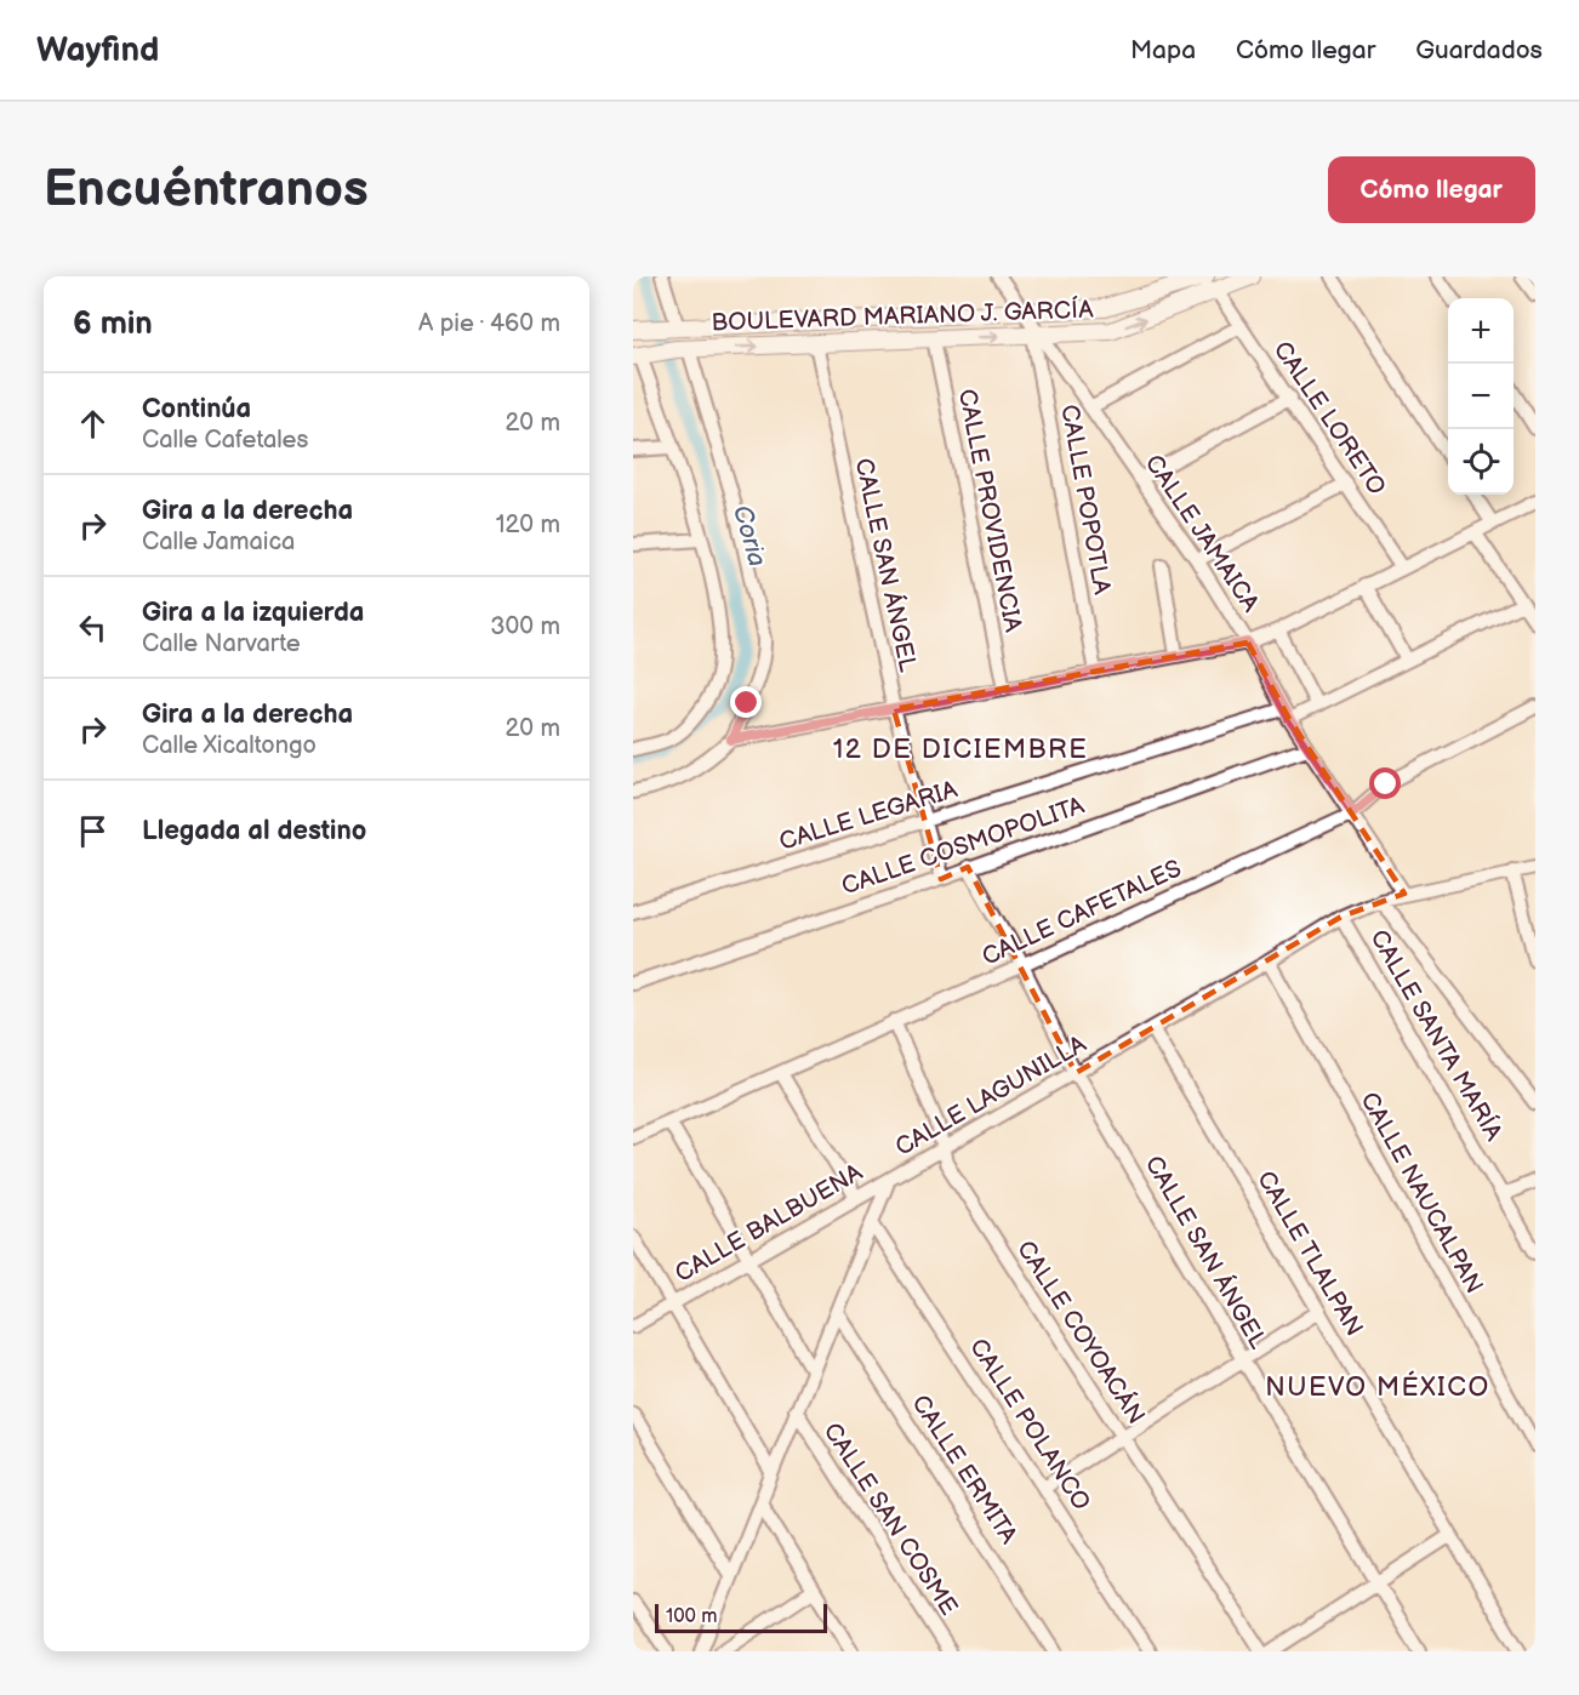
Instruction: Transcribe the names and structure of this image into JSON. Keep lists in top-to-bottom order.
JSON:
{
  "streets": {
    "main road": ["BOULEVARD MARIANO J. GARCÍA"],
    "street": [
      "CALLE LORETO",
      "CALLE POPOTLA",
      "CALLE PROVIDENCIA",
      "CALLE JAMAICA",
      "CALLE SAN ÁNGEL",
      "CALLE LEGARIA",
      "CALLE COSMOPOLITA",
      "CALLE CAFETALES",
      "CALLE SANTA MARÍA",
      "CALLE LAGUNILLA",
      "CALLE NAUCALPAN",
      "CALLE BALBUENA",
      "CALLE TLALPAN",
      "CALLE COYOACÁN",
      "CALLE POLANCO",
      "CALLE ERMITA",
      "CALLE SAN COSME"
    ]
  },
  "crossings": [
    ["BOULEVARD MARIANO J. GARCÍA", "CALLE LORETO"],
    ["BOULEVARD MARIANO J. GARCÍA", "CALLE POPOTLA"],
    ["BOULEVARD MARIANO J. GARCÍA", "CALLE PROVIDENCIA"],
    ["BOULEVARD MARIANO J. GARCÍA", "CALLE JAMAICA"],
    ["BOULEVARD MARIANO J. GARCÍA", "CALLE SAN ÁNGEL"],
    ["CALLE POPOTLA", "CALLE JAMAICA"],
    ["CALLE JAMAICA", "CALLE LEGARIA"],
    ["CALLE JAMAICA", "CALLE COSMOPOLITA"],
    ["CALLE JAMAICA", "CALLE CAFETALES"],
    ["CALLE JAMAICA", "CALLE LAGUNILLA"],
    ["CALLE SAN ÁNGEL", "CALLE LEGARIA"],
    ["CALLE SAN ÁNGEL", "CALLE COSMOPOLITA"],
    ["CALLE SAN ÁNGEL", "CALLE CAFETALES"],
    ["CALLE SAN ÁNGEL", "CALLE LAGUNILLA"],
    ["CALLE CAFETALES", "CALLE COYOACÁN"],
    ["CALLE SANTA MARÍA", "CALLE LAGUNILLA"],
    ["CALLE LAGUNILLA", "CALLE NAUCALPAN"],
    ["CALLE LAGUNILLA", "CALLE BALBUENA"],
    ["CALLE LAGUNILLA", "CALLE TLALPAN"],
    ["CALLE LAGUNILLA", "CALLE COYOACÁN"],
    ["CALLE LAGUNILLA", "CALLE POLANCO"],
    ["CALLE LAGUNILLA", "CALLE ERMITA"],
    ["CALLE LAGUNILLA", "CALLE SAN COSME"]
  ],
  "districts": ["12 DE DICIEMBRE", "NUEVO MÉXICO"],
  "water": ["Coria"],
  "scale_bar": "100 m",
  "page": {
    "header": "Wayfind",
    "nav": ["Mapa", "Cómo llegar", "Guardados"],
    "buttons": "Cómo llegar",
    "title": "Encuéntranos",
    "heading": ["6 min", "A pie · 460 m"],
    "map_buttons": ["+", "−"],
    "list": [
      ["Continúa", "Calle Cafetales", "20 m"],
      ["Gira a la derecha", "Calle Jamaica", "120 m"],
      ["Gira a la izquierda", "Calle Narvarte", "300 m"],
      ["Gira a la derecha", "Calle Xicaltongo", "20 m"],
      "Llegada al destino"
    ],
    "scale": "100 m"
  }
}
